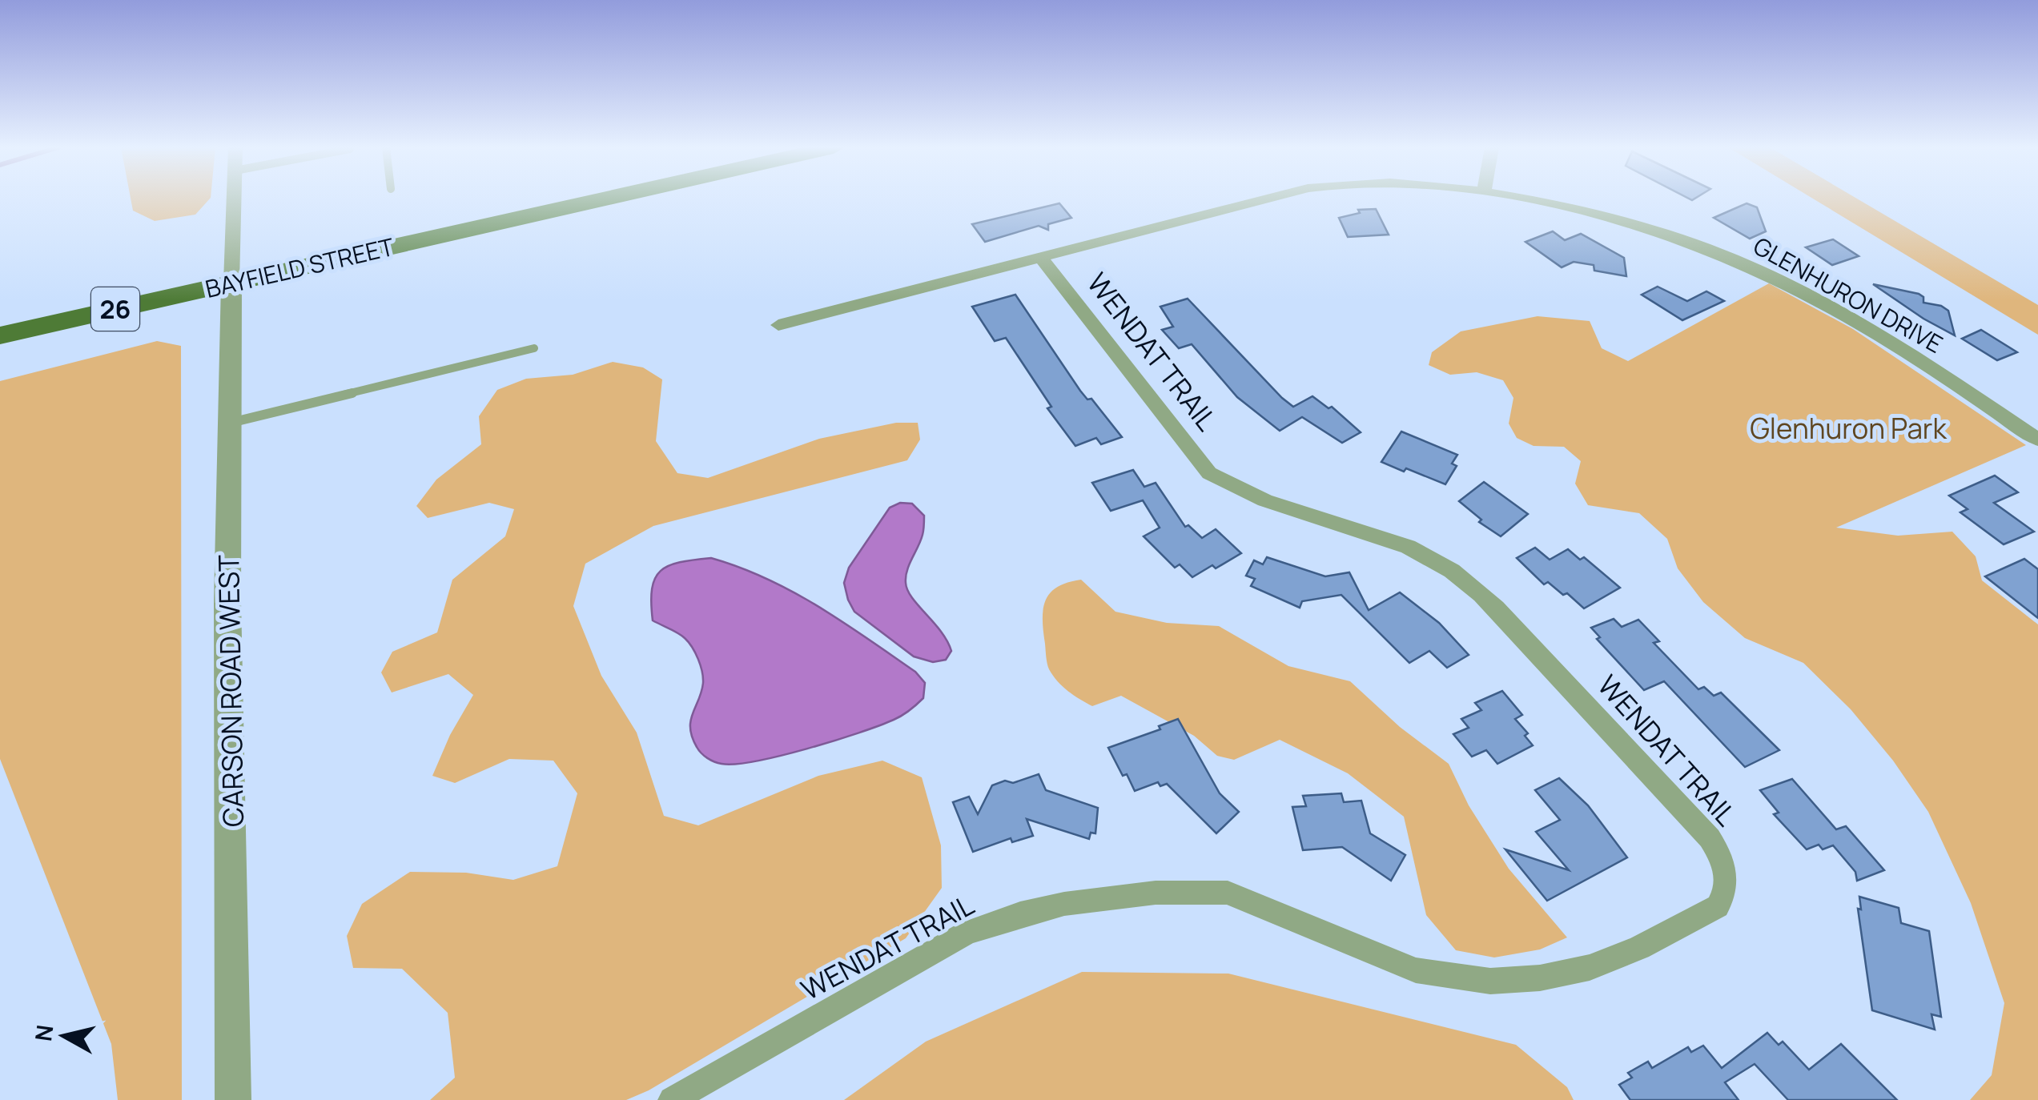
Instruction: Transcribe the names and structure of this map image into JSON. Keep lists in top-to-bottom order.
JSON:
{
  "streets": {
    "main road": ["BAYFIELD STREET", "26"],
    "street": ["GLENHURON DRIVE", "WENDAT TRAIL", "CARSON ROAD WEST"]
  },
  "crossings": [
    ["BAYFIELD STREET", "CARSON ROAD WEST"],
    ["GLENHURON DRIVE", "WENDAT TRAIL"]
  ],
  "parks": ["Glenhuron Park"],
  "north": "left"
}
